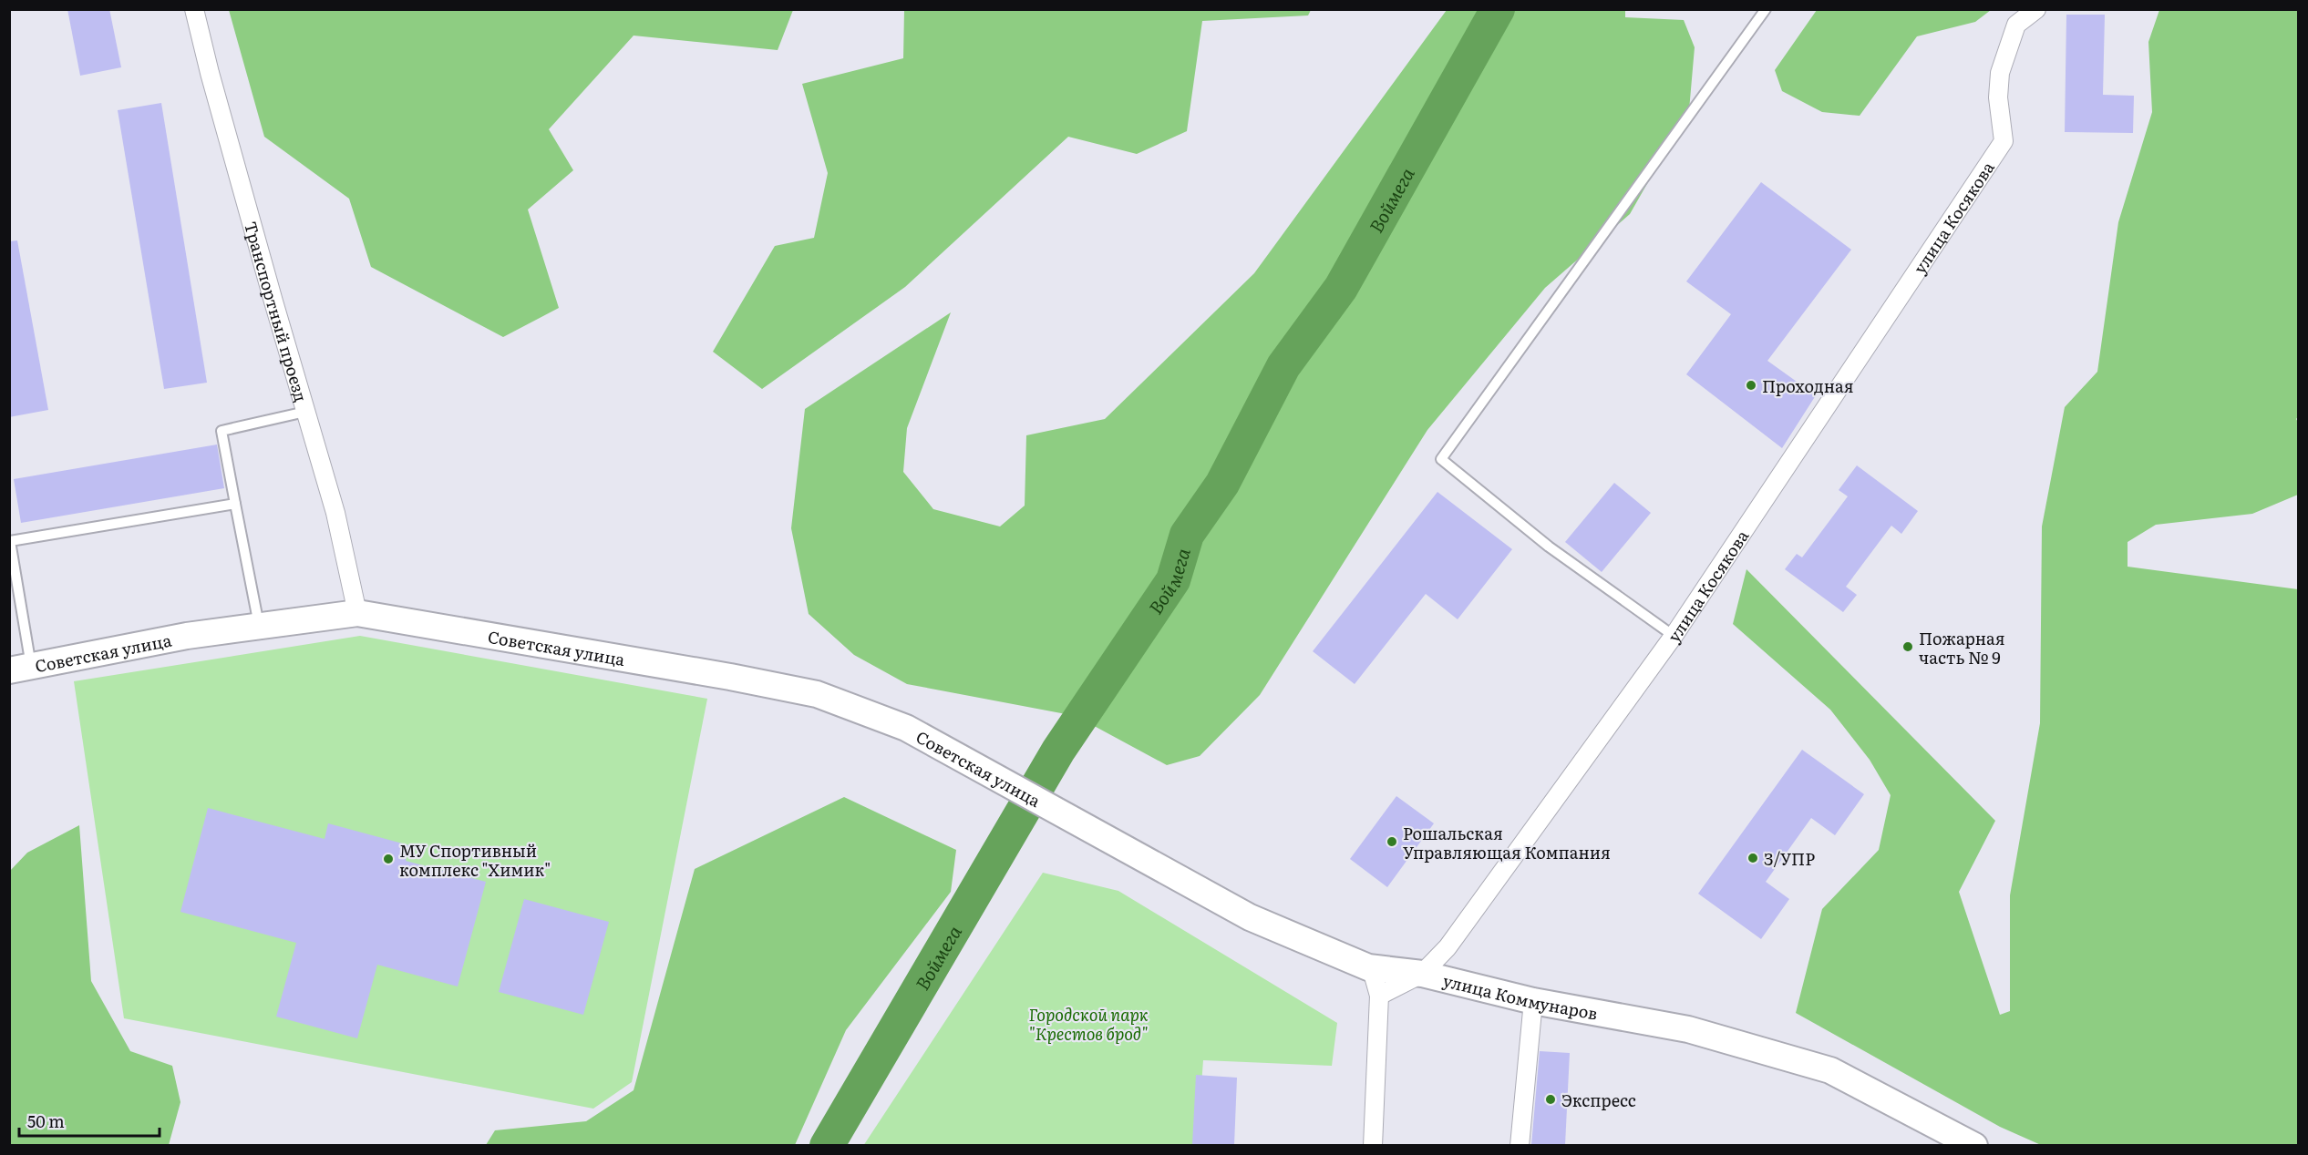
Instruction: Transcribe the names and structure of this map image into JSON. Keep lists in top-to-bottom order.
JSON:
{
  "streets": {
    "street": [
      "улица Косякова",
      "Транспортный проезд",
      "Советская улица",
      "улица Коммунаров"
    ]
  },
  "crossings": [
    ["улица Косякова", "улица Коммунаров"],
    ["Транспортный проезд", "Советская улица"],
    ["Советская улица", "улица Коммунаров"]
  ],
  "water": ["Воймега"],
  "parks": ["Городской парк \"Крестов брод\""],
  "places": [
    "Проходная",
    "Пожарная часть № 9",
    "Рошальская Управляющая Компания",
    "З/УПР",
    "МУ Спортивный комплекс \"Химик\"",
    "Экспресс"
  ],
  "scale_bar": "50 m"
}
